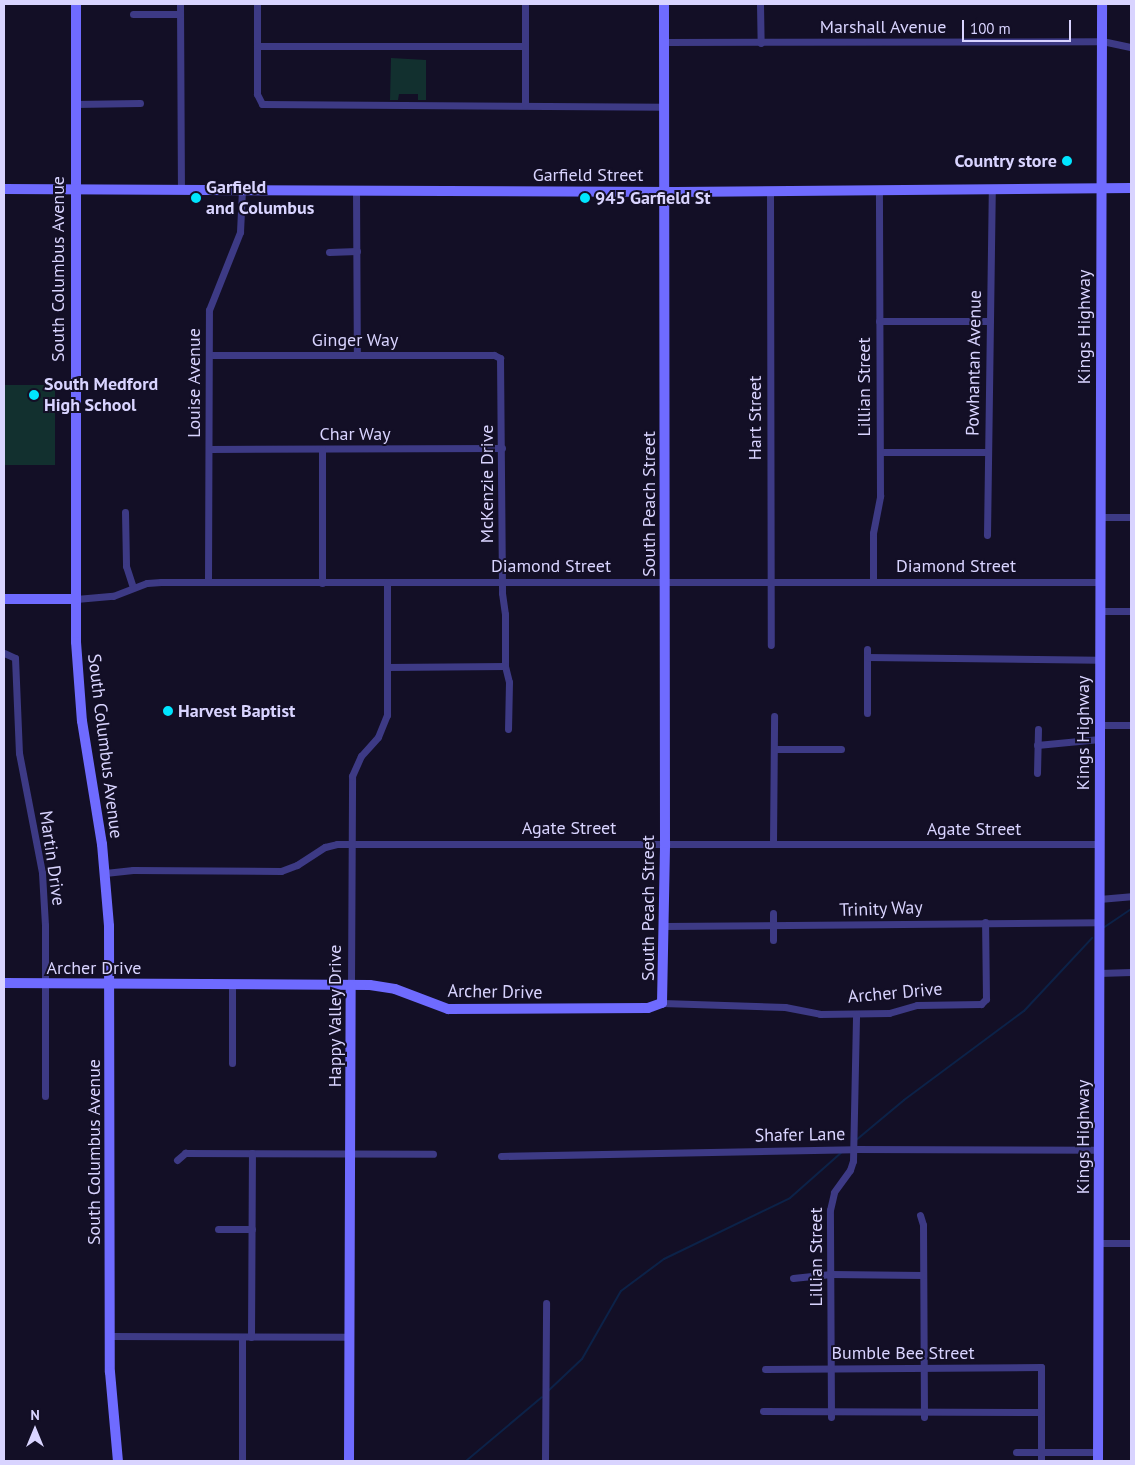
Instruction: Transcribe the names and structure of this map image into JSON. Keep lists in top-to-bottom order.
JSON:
{
  "streets": {
    "street": [
      "Marshall Avenue",
      "Garfield Street",
      "South Columbus Avenue",
      "Kings Highway",
      "Ginger Way",
      "Powhantan Avenue",
      "Louise Avenue",
      "Lillian Street",
      "Hart Street",
      "Char Way",
      "McKenzie Drive",
      "South Peach Street",
      "Diamond Street",
      "Agate Street",
      "Martin Drive",
      "Trinity Way",
      "Archer Drive",
      "Happy Valley Drive",
      "Shafer Lane",
      "Bumble Bee Street"
    ]
  },
  "crossings": [
    ["Marshall Avenue", "Kings Highway"],
    ["Marshall Avenue", "South Peach Street"],
    ["Garfield Street", "South Columbus Avenue"],
    ["Garfield Street", "Kings Highway"],
    ["Garfield Street", "Powhantan Avenue"],
    ["Garfield Street", "Louise Avenue"],
    ["Garfield Street", "Lillian Street"],
    ["Garfield Street", "Hart Street"],
    ["Garfield Street", "South Peach Street"],
    ["South Columbus Avenue", "Diamond Street"],
    ["South Columbus Avenue", "Agate Street"],
    ["South Columbus Avenue", "Archer Drive"],
    ["Kings Highway", "Diamond Street"],
    ["Kings Highway", "Agate Street"],
    ["Kings Highway", "Trinity Way"],
    ["Kings Highway", "Shafer Lane"],
    ["Ginger Way", "Louise Avenue"],
    ["Ginger Way", "McKenzie Drive"],
    ["Louise Avenue", "Char Way"],
    ["Louise Avenue", "Diamond Street"],
    ["Lillian Street", "Diamond Street"],
    ["Lillian Street", "Archer Drive"],
    ["Lillian Street", "Shafer Lane"],
    ["Lillian Street", "Bumble Bee Street"],
    ["Hart Street", "Diamond Street"],
    ["Char Way", "McKenzie Drive"],
    ["McKenzie Drive", "Diamond Street"],
    ["South Peach Street", "Diamond Street"],
    ["South Peach Street", "Agate Street"],
    ["South Peach Street", "Trinity Way"],
    ["South Peach Street", "Archer Drive"],
    ["Diamond Street", "Happy Valley Drive"],
    ["Agate Street", "Happy Valley Drive"],
    ["Martin Drive", "Archer Drive"],
    ["Trinity Way", "Archer Drive"],
    ["Archer Drive", "Happy Valley Drive"]
  ],
  "places": [
    "Country store",
    "Garfield and Columbus",
    "945 Garfield St",
    "South Medford High School",
    "Harvest Baptist"
  ],
  "scale_bar": "100 m",
  "north": "top"
}
